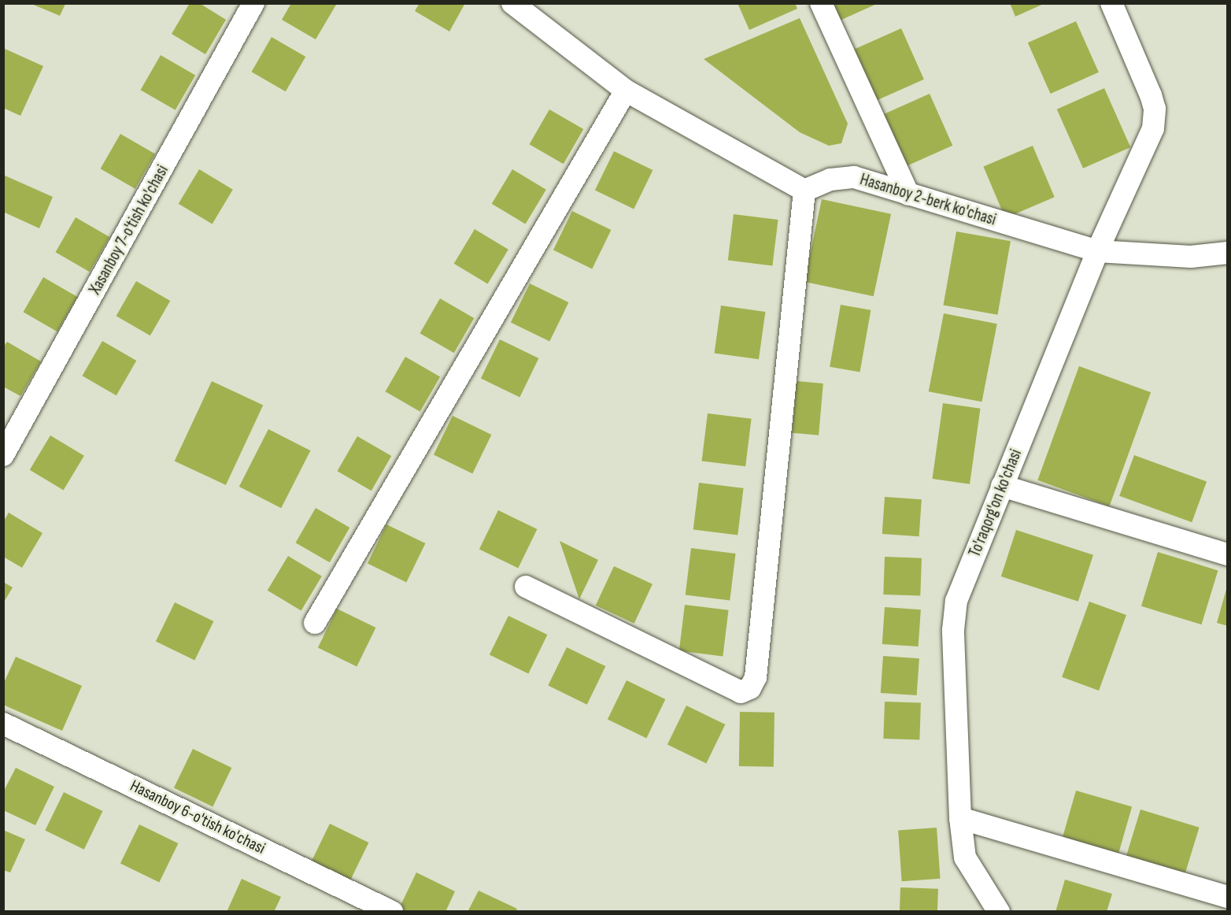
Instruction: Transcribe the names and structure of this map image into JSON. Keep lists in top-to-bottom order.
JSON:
{
  "streets": {
    "street": [
      "Hasanboy 2-berk ko'chasi",
      "Xasanboy 7-o'tish ko'chasi",
      "To'raqorg'on ko'chasi",
      "Hasanboy 6-o'tish ko'chasi"
    ]
  },
  "crossings": [
    ["Hasanboy 2-berk ko'chasi", "To'raqorg'on ko'chasi"]
  ]
}
